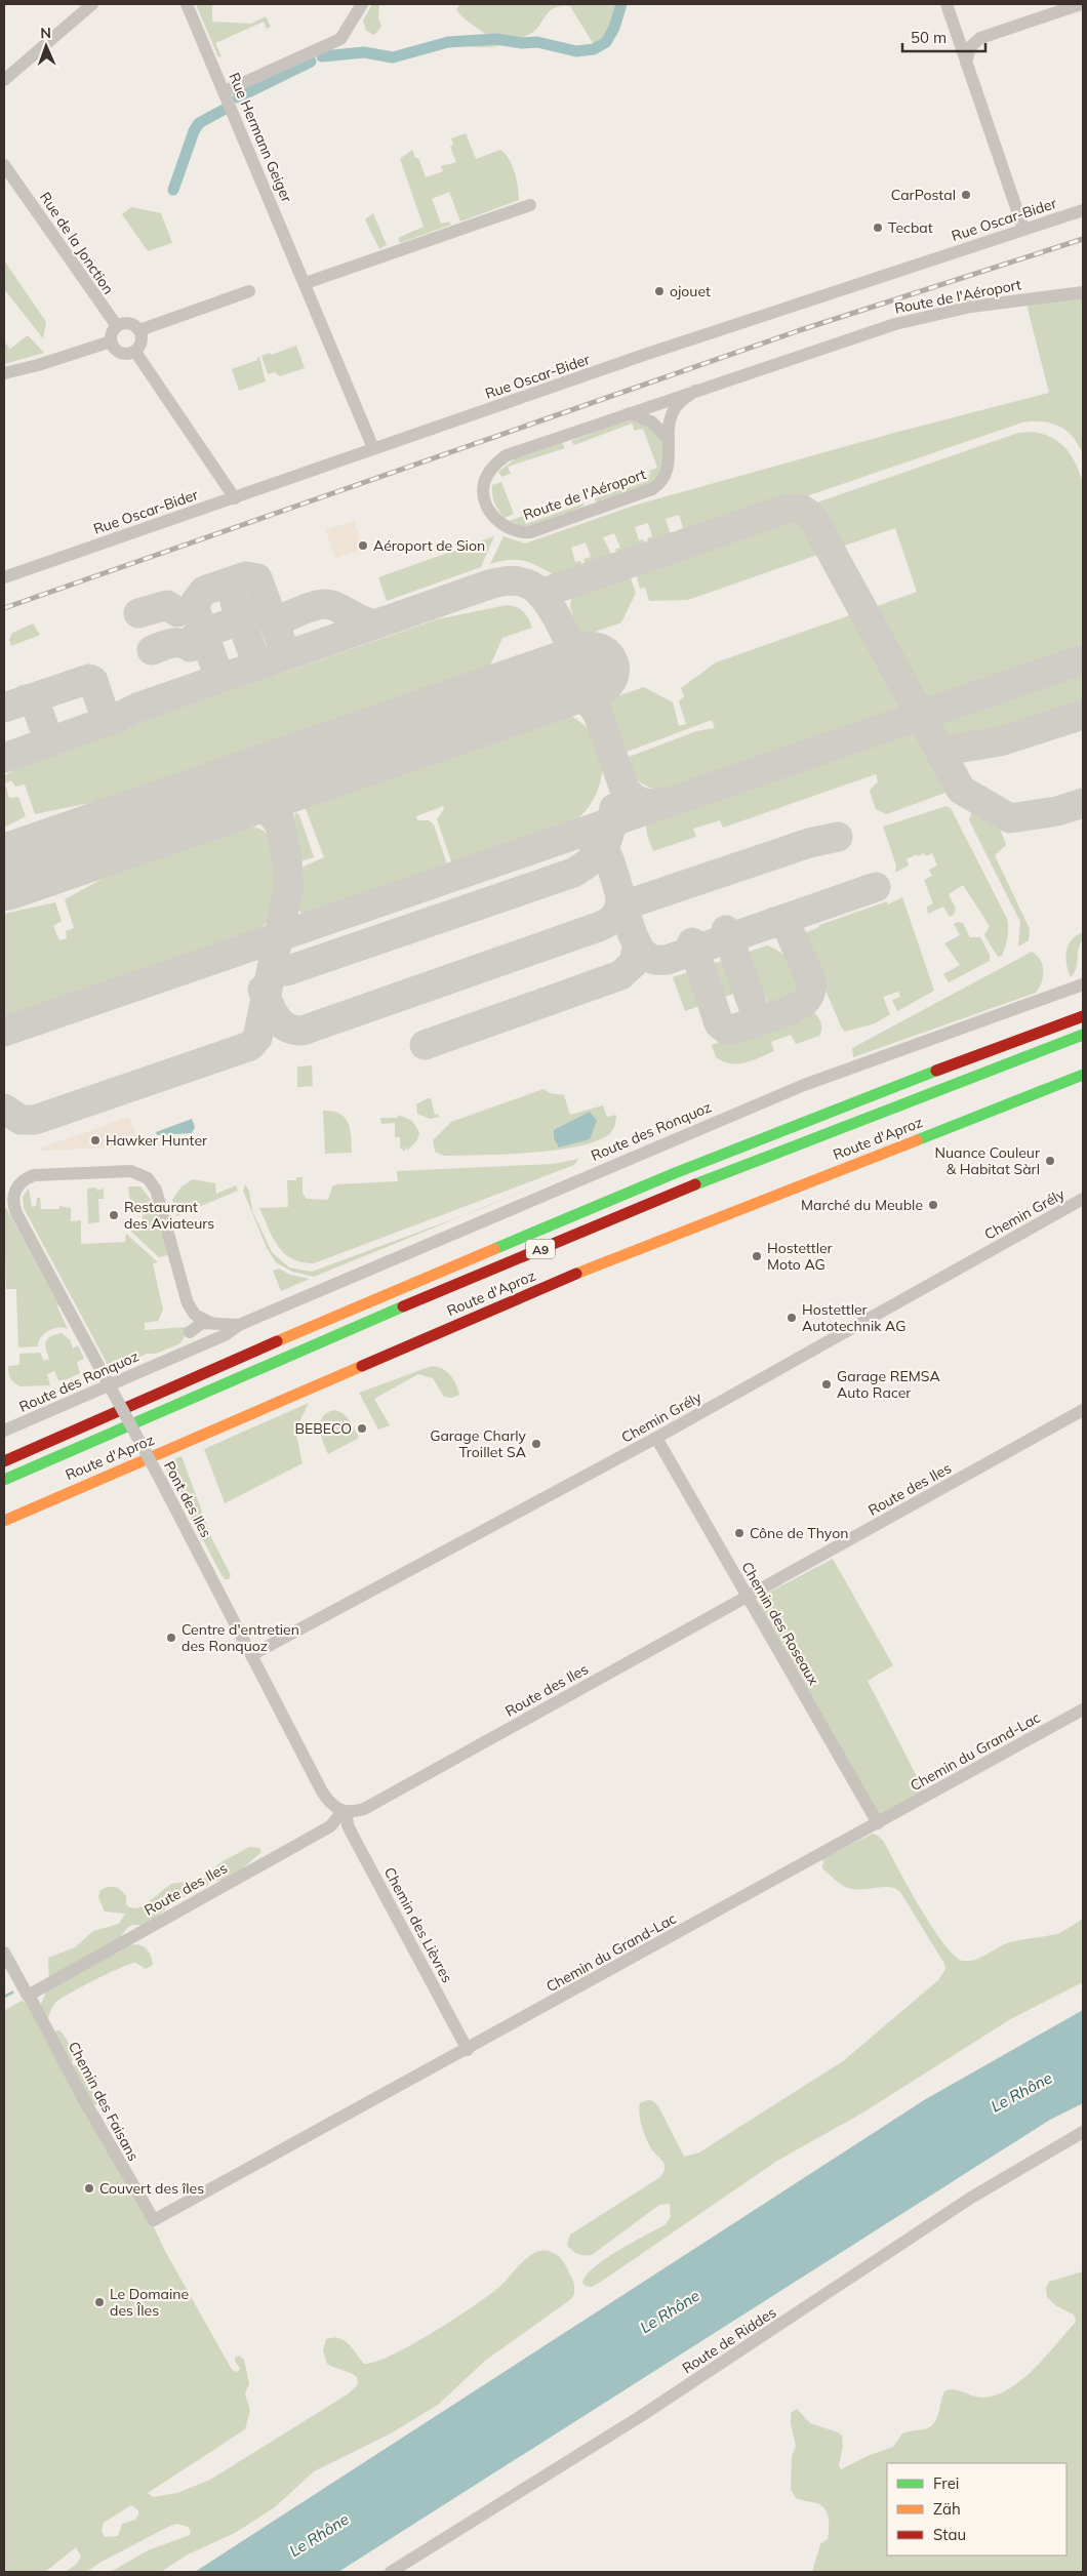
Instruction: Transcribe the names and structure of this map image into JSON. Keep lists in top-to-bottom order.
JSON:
{
  "streets": {
    "main road": ["Route d'Aproz", "A9"],
    "street": [
      "Rue Hermann Geiger",
      "Rue Oscar-Bider",
      "Rue de la Jonction",
      "Route de l'Aéroport",
      "Route des Ronquoz",
      "Chemin Grély",
      "Route des Iles",
      "Pont des Iles",
      "Chemin des Roseaux",
      "Chemin du Grand-Lac",
      "Chemin des Lièvres",
      "Chemin des Faisans",
      "Route de Riddes"
    ]
  },
  "crossings": [
    ["Rue Hermann Geiger", "Rue Oscar-Bider"],
    ["Chemin Grély", "Pont des Iles"],
    ["Chemin Grély", "Chemin des Roseaux"],
    ["Route des Iles", "Pont des Iles"],
    ["Route des Iles", "Chemin des Roseaux"],
    ["Route des Iles", "Chemin des Lièvres"],
    ["Route des Iles", "Chemin des Faisans"],
    ["Pont des Iles", "Chemin des Lièvres"],
    ["Chemin des Roseaux", "Chemin du Grand-Lac"],
    ["Chemin du Grand-Lac", "Chemin des Lièvres"],
    ["Chemin du Grand-Lac", "Chemin des Faisans"]
  ],
  "water": ["Le Rhône"],
  "places": [
    "CarPostal",
    "Tecbat",
    "ojouet",
    "Aéroport de Sion",
    "Hawker Hunter",
    "Nuance Couleur & Habitat Sàrl",
    "Marché du Meuble",
    "Restaurant des Aviateurs",
    "Hostettler Moto AG",
    "Hostettler Autotechnik AG",
    "Garage REMSA Auto Racer",
    "BEBECO",
    "Garage Charly Troillet SA",
    "Cône de Thyon",
    "Centre d'entretien des Ronquoz",
    "Couvert des îles",
    "Le Domaine des Îles"
  ],
  "legend": ["Frei", "Zäh", "Stau"],
  "scale_bar": "50 m",
  "north": "top"
}
